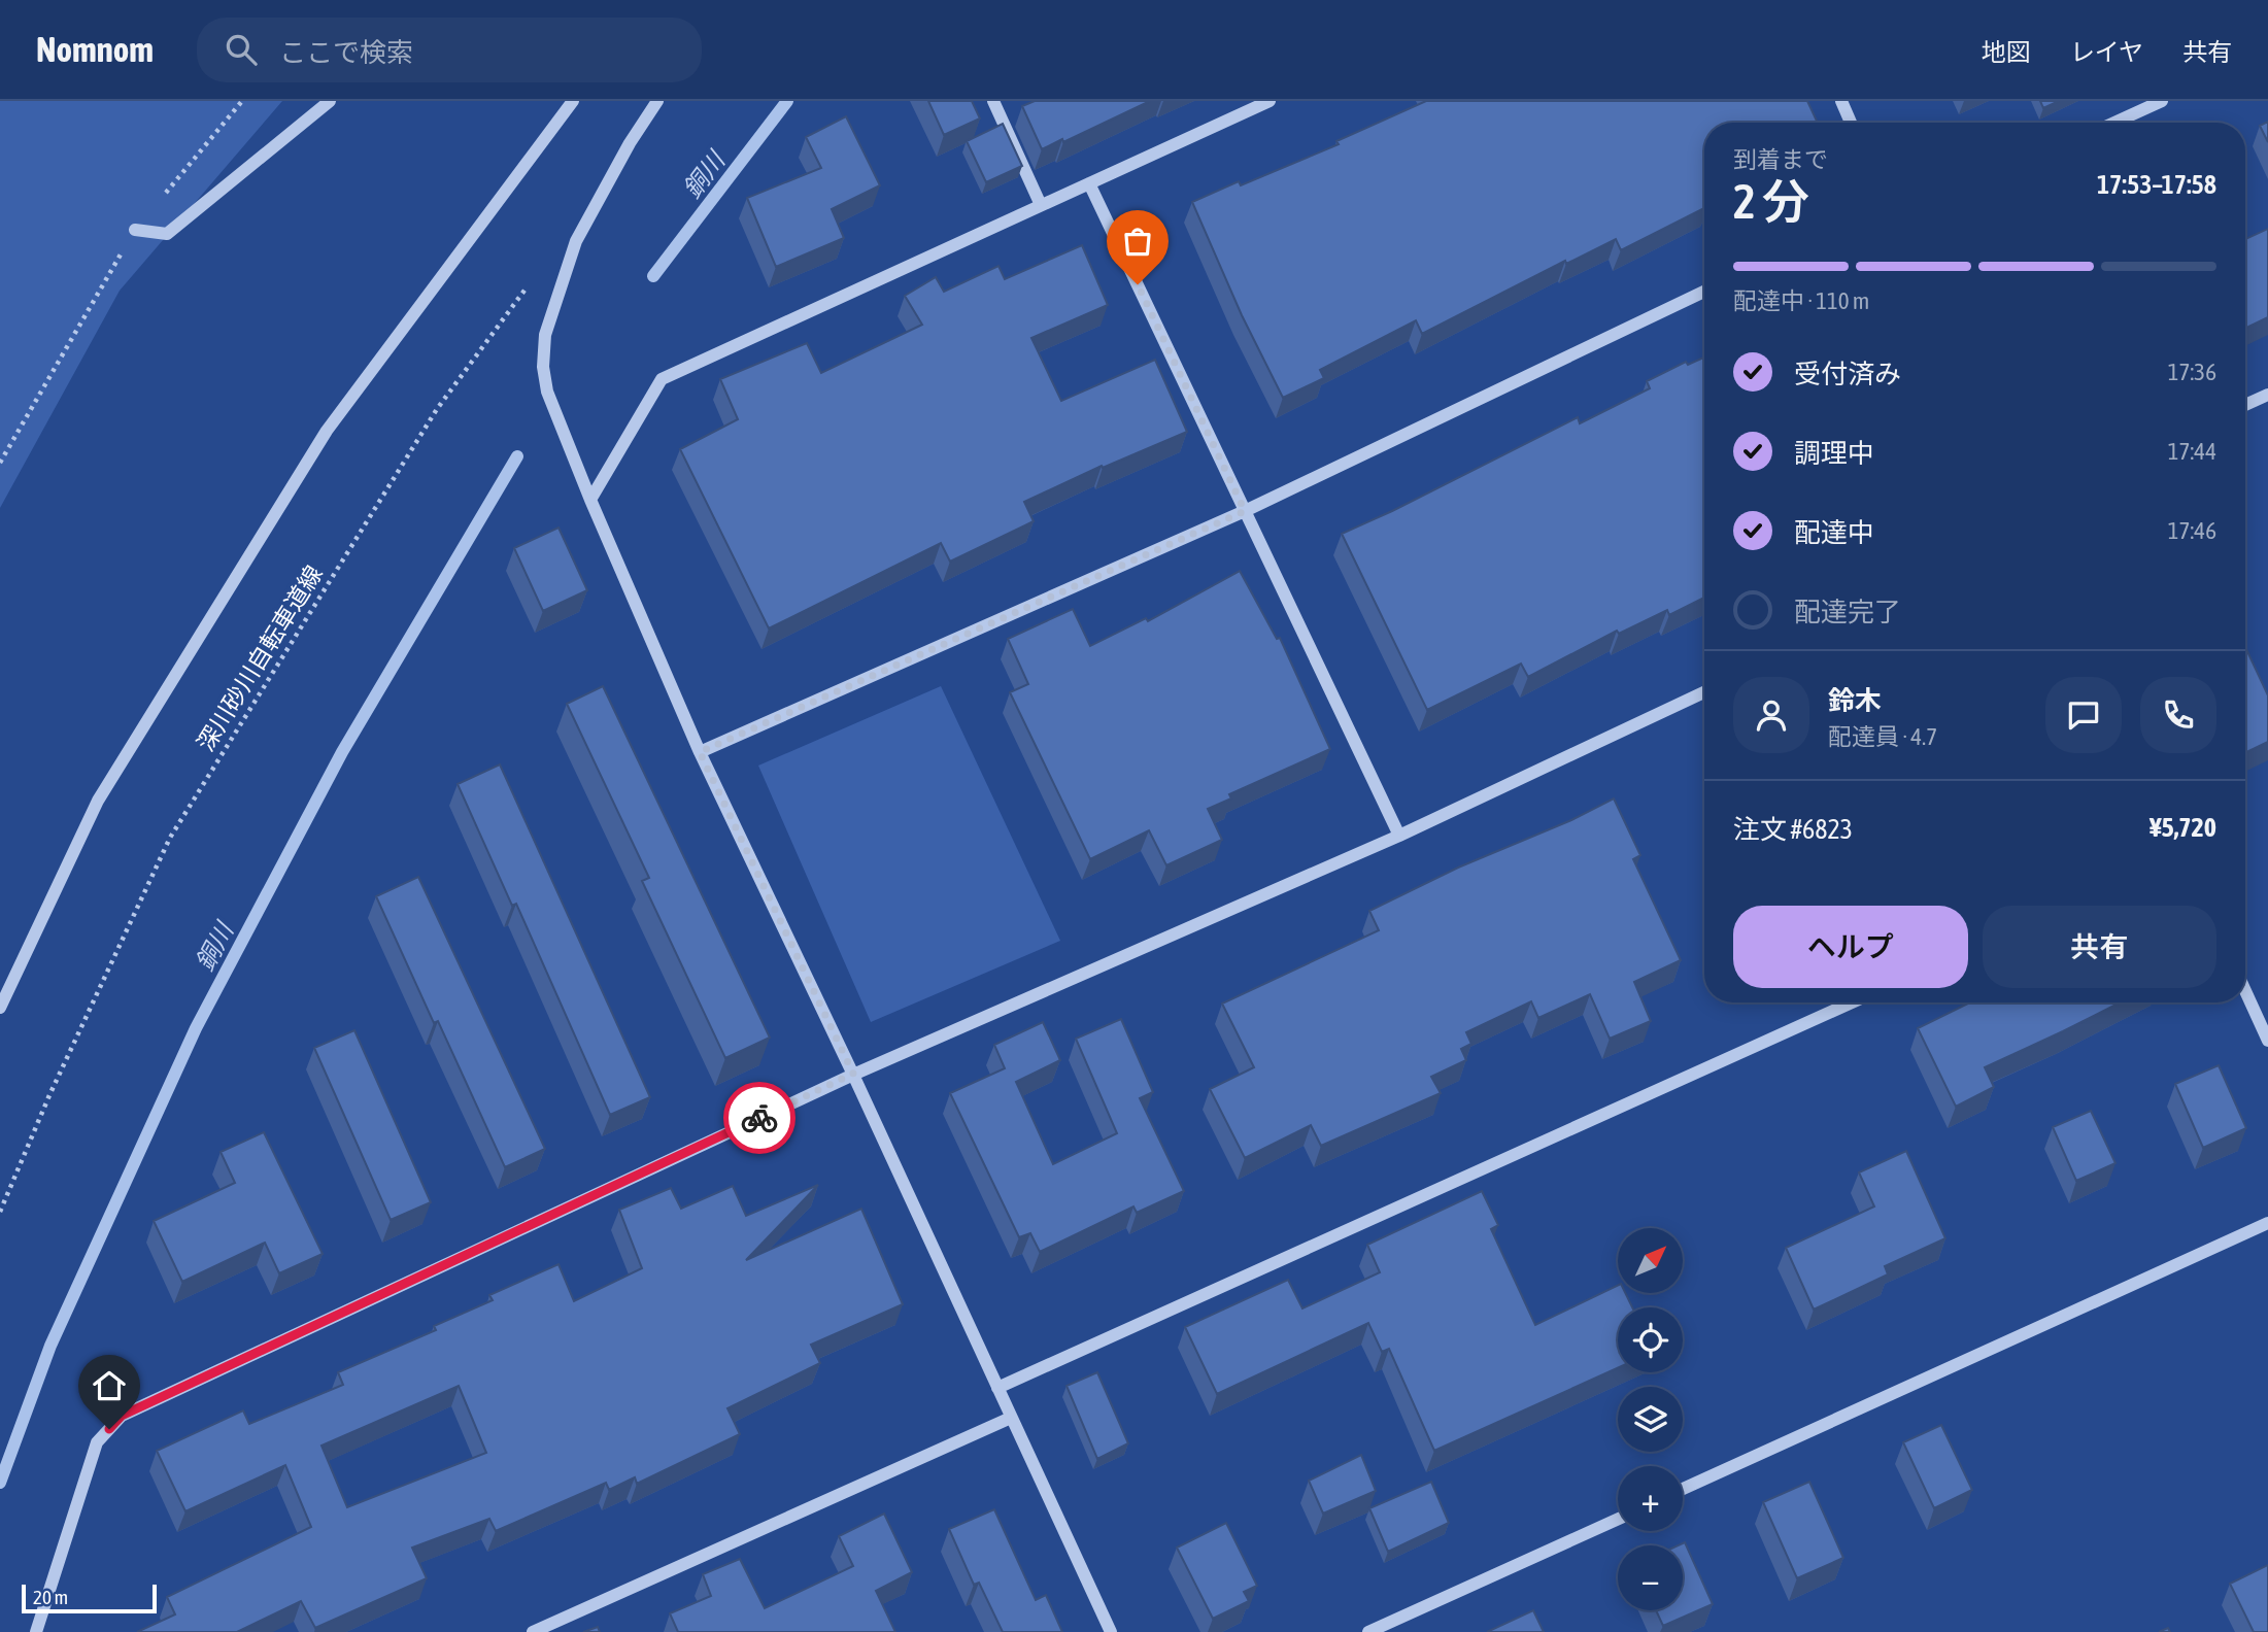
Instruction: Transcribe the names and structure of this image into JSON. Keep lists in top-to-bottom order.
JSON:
{
  "streets": {
    "path": ["深川砂川自転車道線"]
  },
  "water": ["銅川"],
  "scale_bar": "20 m",
  "north": "top right",
  "page": {
    "header": "Nomnom",
    "search": "ここで検索",
    "nav": ["地図", "レイヤ", "共有"],
    "heading": ["2 分", "到着まで", "17:53–17:58"],
    "panel": [
      "鈴木",
      "配達員 · 4.7",
      "注文 #6823",
      "¥5,720"
    ],
    "bar": "配達中 · 110 m",
    "list": [
      ["受付済み", "17:36"],
      ["調理中", "17:44"],
      ["配達中", "17:46"],
      "配達完了"
    ],
    "buttons": ["ヘルプ", "共有"],
    "map_buttons": ["+", "−"],
    "scale": "20 m"
  }
}
